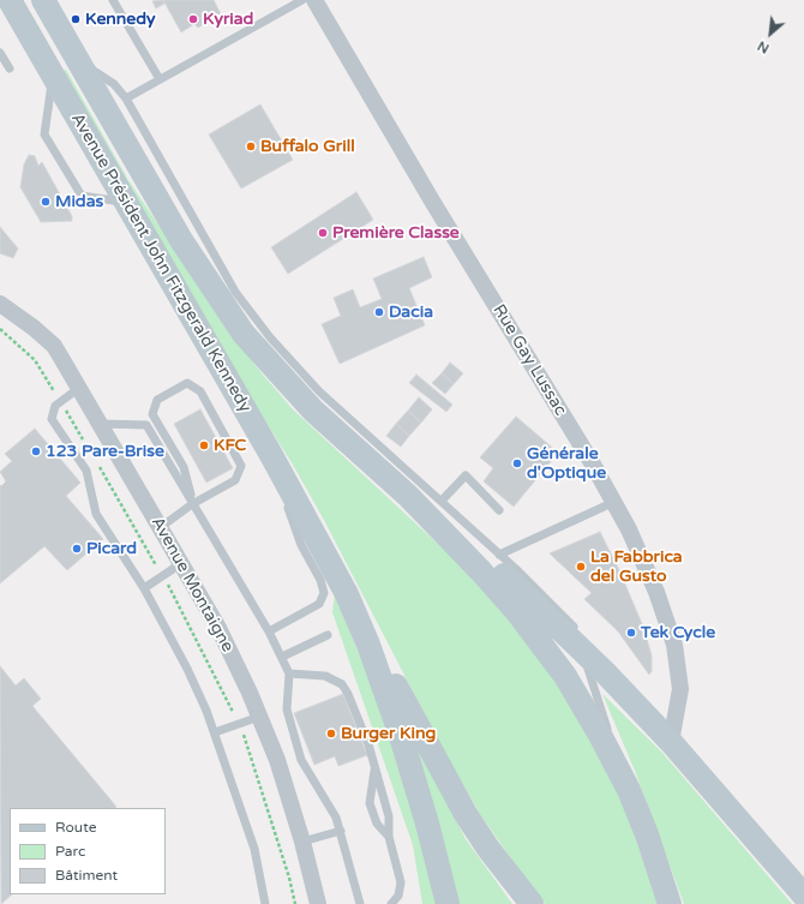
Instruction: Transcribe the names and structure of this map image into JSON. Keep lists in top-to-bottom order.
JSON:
{
  "streets": {
    "main road": ["Avenue Président John Fitzgerald Kennedy"],
    "street": ["Rue Gay Lussac", "Avenue Montaigne"]
  },
  "places": [
    "Kennedy",
    "Kyriad",
    "Buffalo Grill",
    "Midas",
    "Première Classe",
    "Dacia",
    "KFC",
    "123 Pare-Brise",
    "Générale d'Optique",
    "Picard",
    "La Fabbrica del Gusto",
    "Tek Cycle",
    "Burger King"
  ],
  "legend": ["Route", "Parc", "Bâtiment"],
  "north": "bottom left"
}
